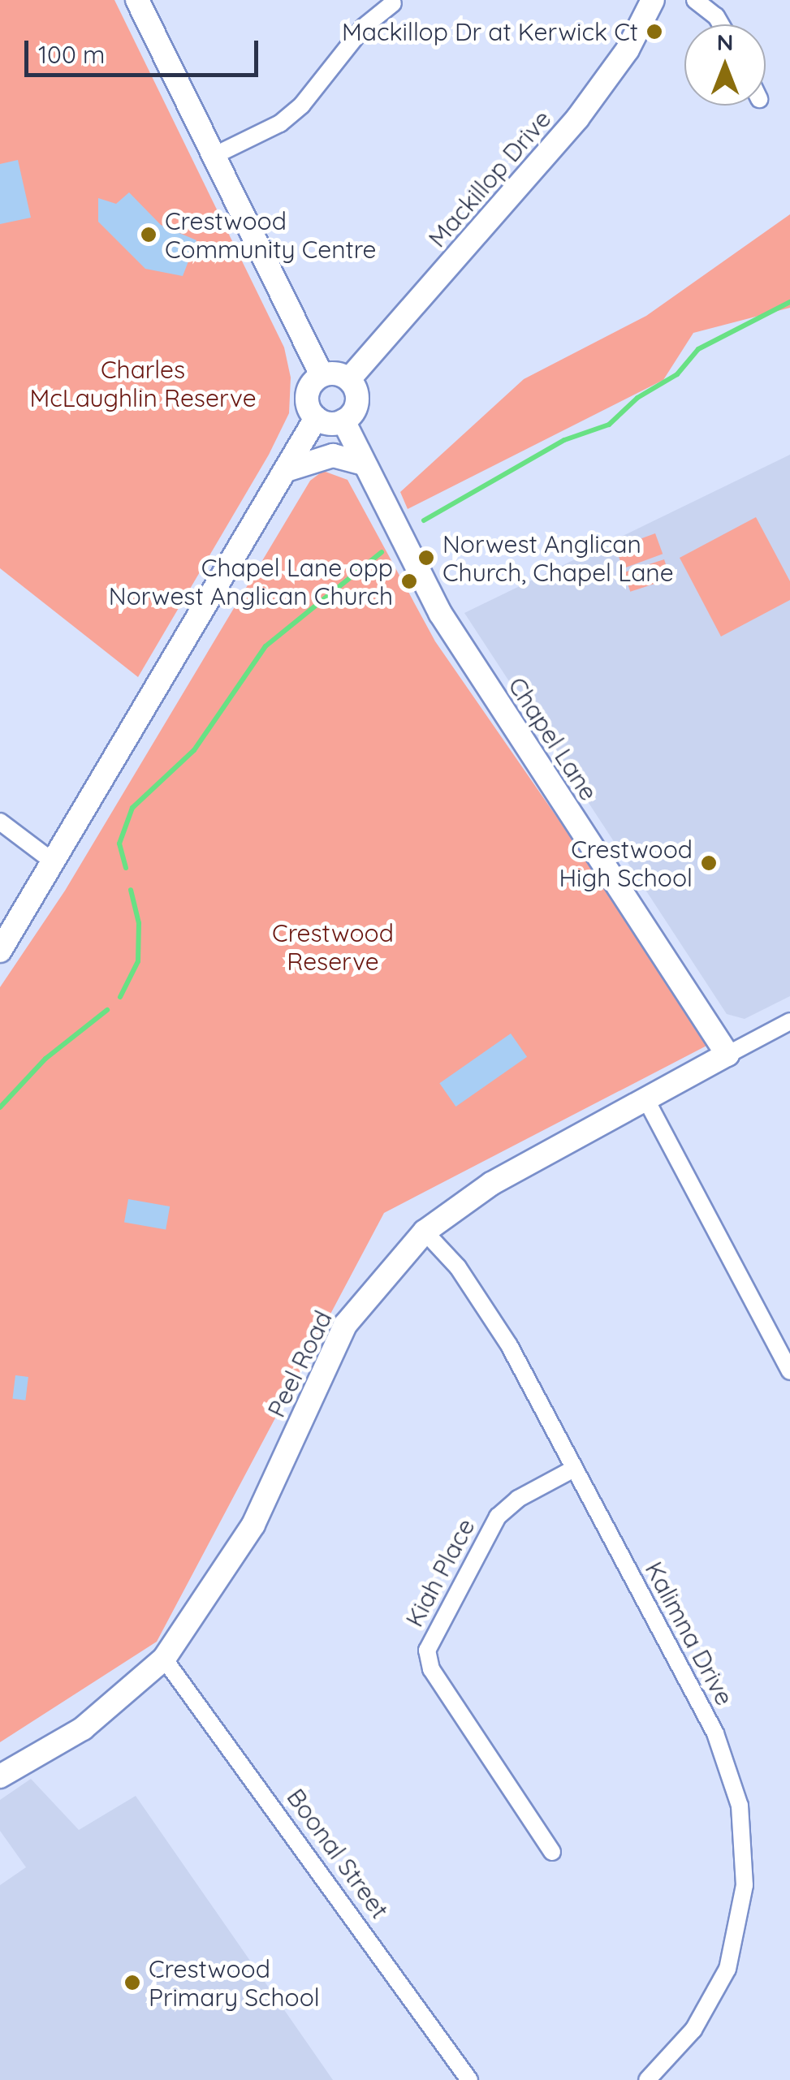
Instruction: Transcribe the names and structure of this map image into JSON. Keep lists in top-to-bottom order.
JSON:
{
  "streets": {
    "street": [
      "Mackillop Drive",
      "Chapel Lane",
      "Peel Road",
      "Kiah Place",
      "Kalimna Drive",
      "Boonal Street"
    ]
  },
  "crossings": [
    ["Mackillop Drive", "Chapel Lane"],
    ["Chapel Lane", "Peel Road"],
    ["Peel Road", "Kalimna Drive"],
    ["Peel Road", "Boonal Street"],
    ["Kiah Place", "Kalimna Drive"]
  ],
  "parks": ["Charles McLaughlin Reserve", "Crestwood Reserve"],
  "places": [
    "Mackillop Dr at Kerwick Ct",
    "Crestwood Community Centre",
    "Norwest Anglican Church, Chapel Lane",
    "Chapel Lane opp Norwest Anglican Church",
    "Crestwood High School",
    "Crestwood Primary School"
  ],
  "scale_bar": "100 m",
  "north": "top"
}
